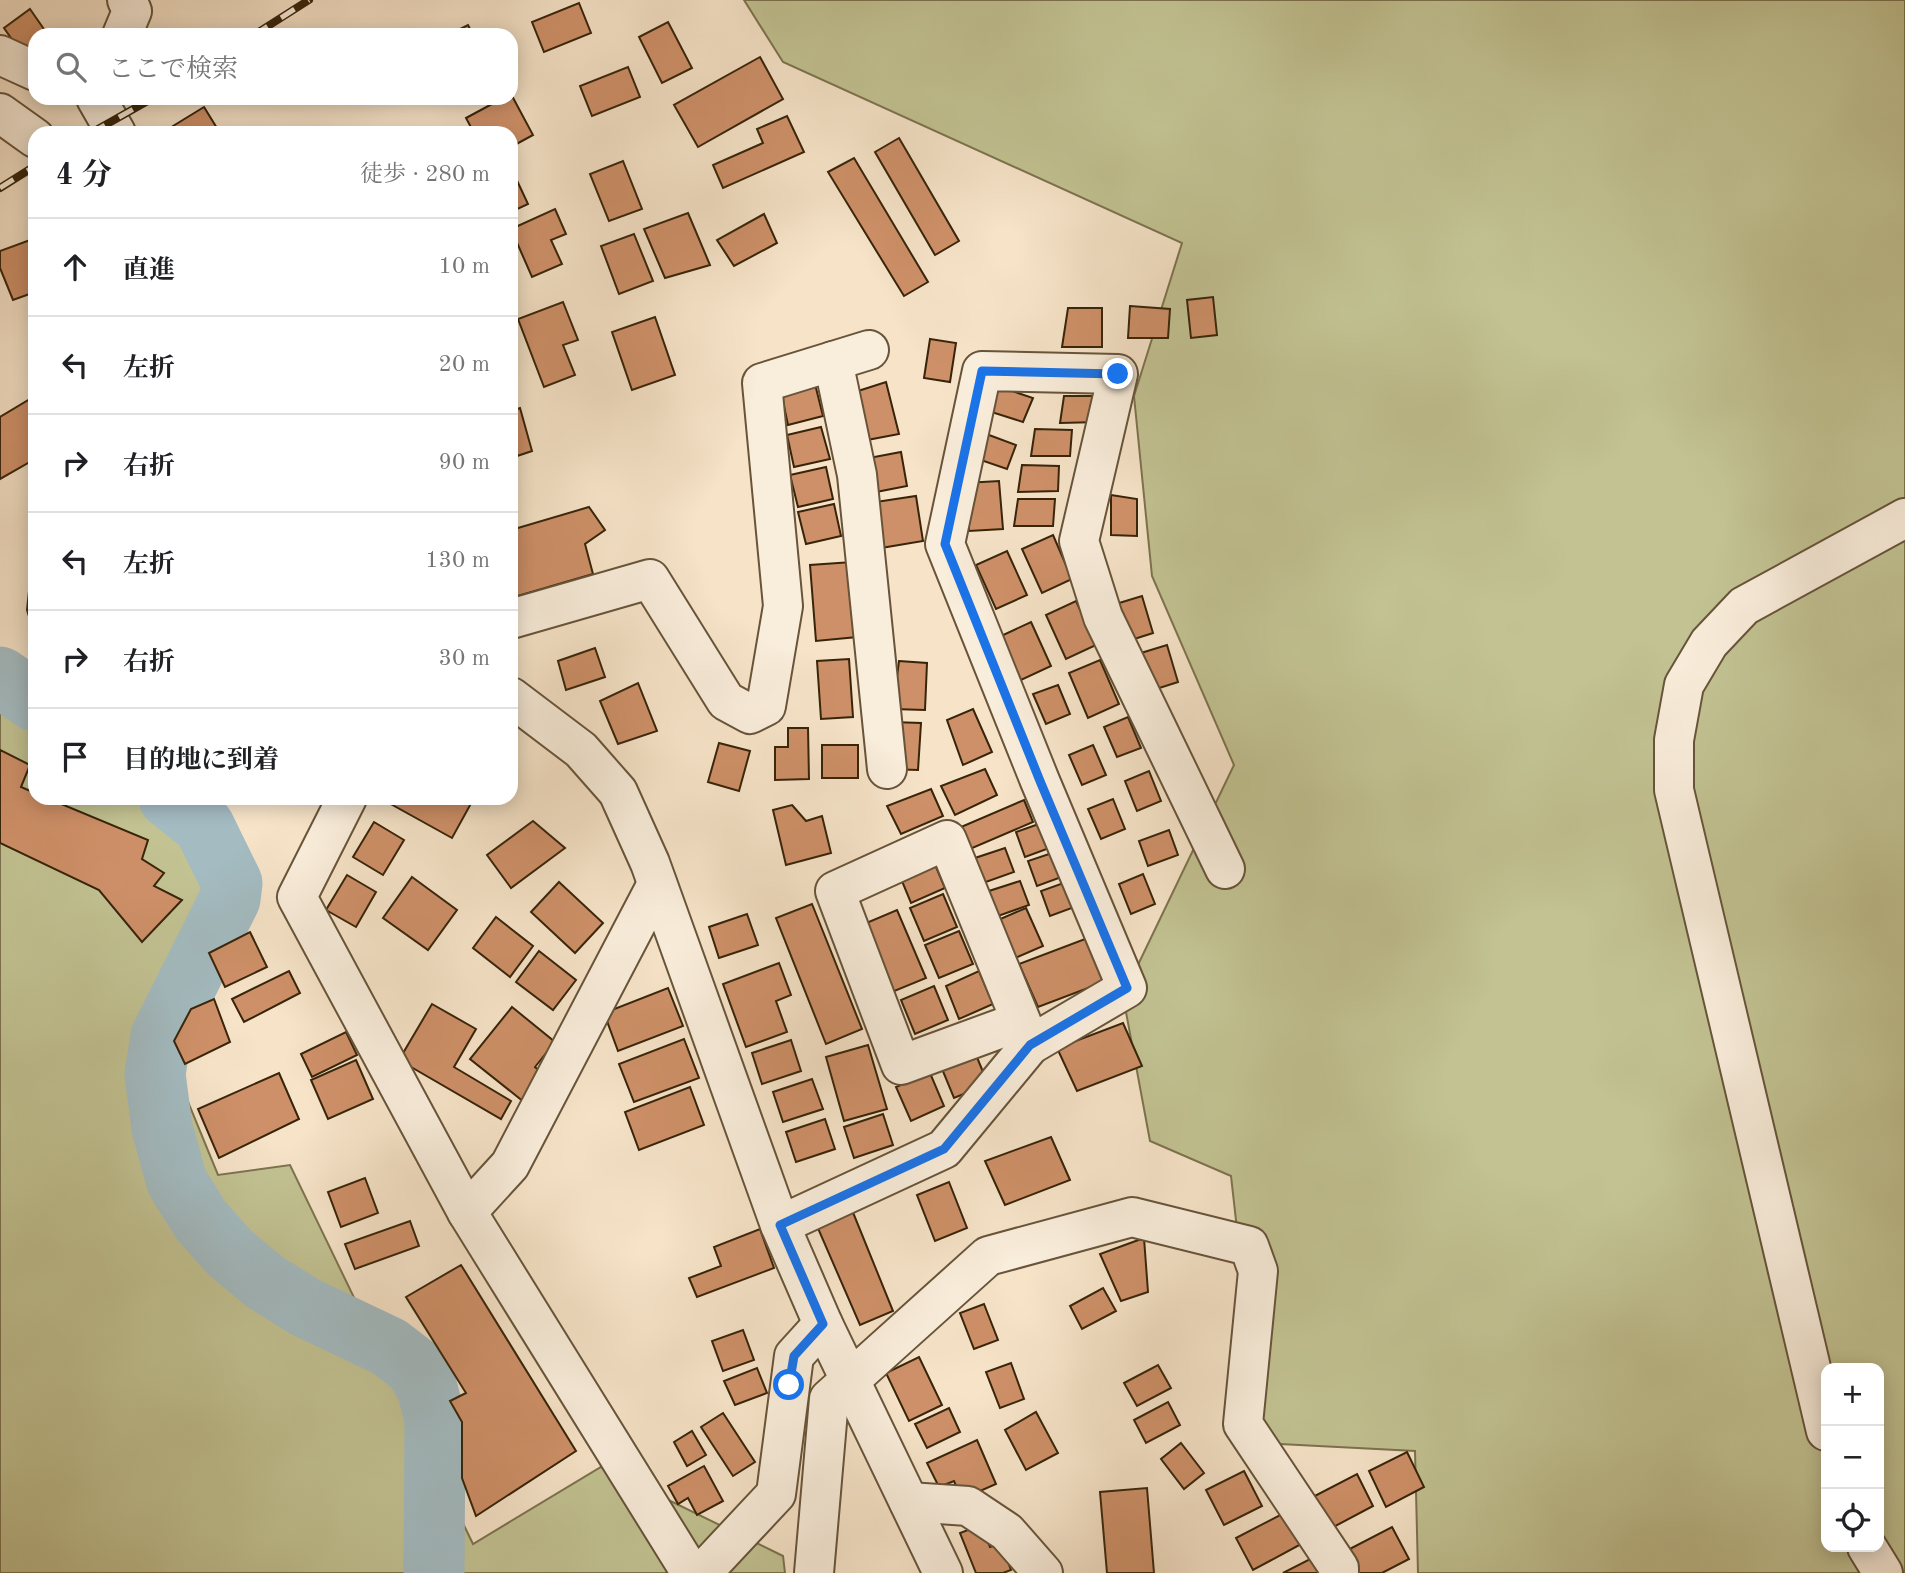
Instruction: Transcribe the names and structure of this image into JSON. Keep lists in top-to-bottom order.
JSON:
{
  "page": {
    "search": "ここで検索",
    "heading": ["4 分", "徒歩 · 280 m"],
    "list": [
      ["直進", "10 m"],
      ["左折", "20 m"],
      ["右折", "90 m"],
      ["左折", "130 m"],
      ["右折", "30 m"],
      "目的地に到着"
    ],
    "map_buttons": ["+", "−"]
  }
}
